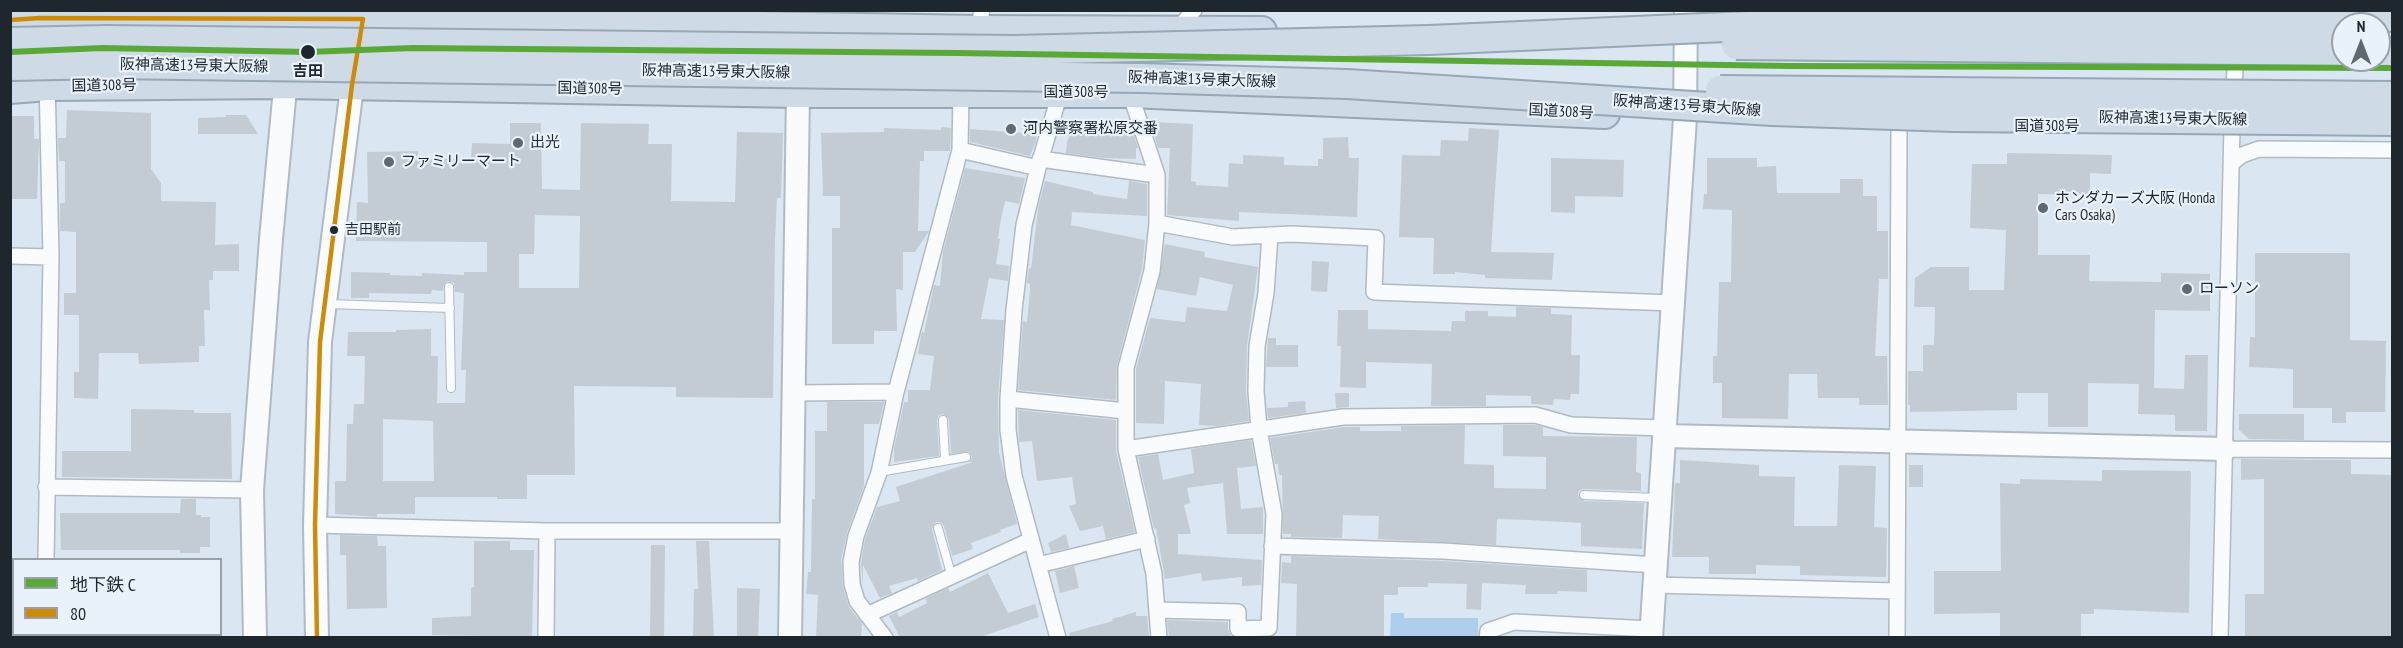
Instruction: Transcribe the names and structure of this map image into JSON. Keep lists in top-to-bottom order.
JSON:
{
  "streets": {
    "highway": ["阪神高速13号東大阪線", "国道308号"]
  },
  "places": [
    "吉田",
    "河内警察署松原交番",
    "出光",
    "ファミリーマート",
    "ホンダカーズ大阪 (Honda Cars Osaka)",
    "吉田駅前",
    "ローソン"
  ],
  "lines": ["transit line 80", "metro line C"],
  "legend": ["地下鉄 C", "80"],
  "north": "top"
}
